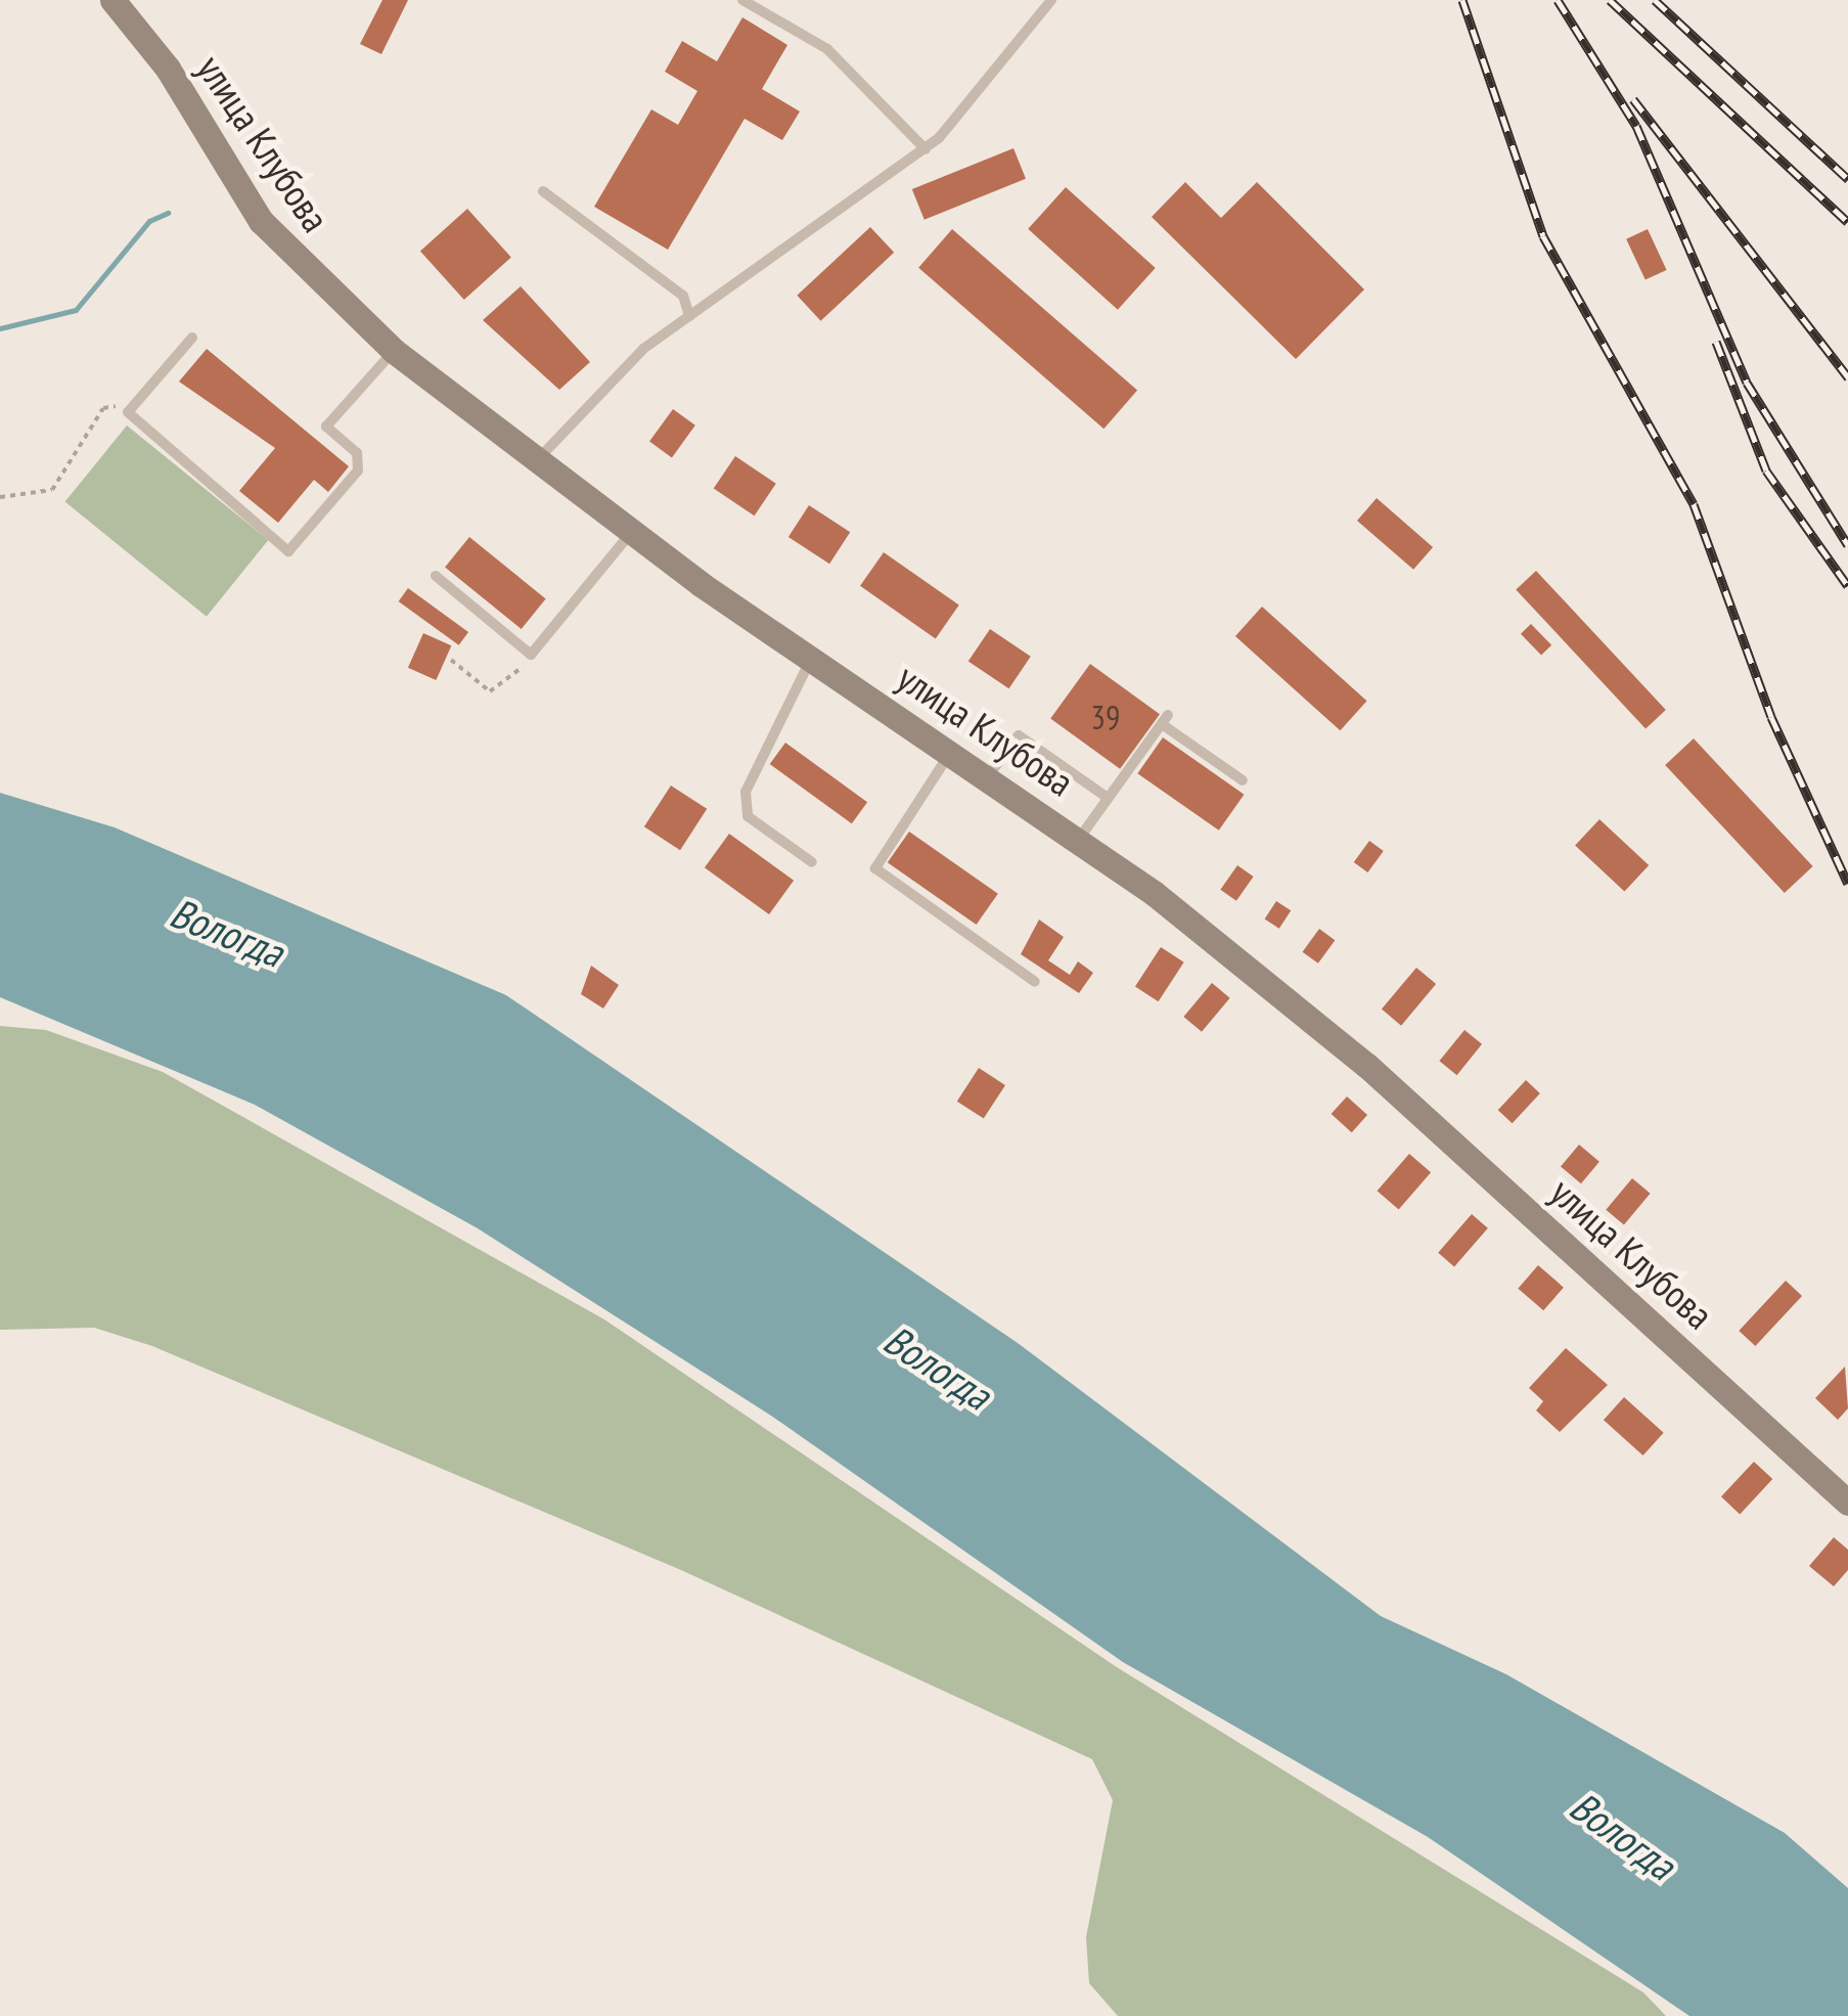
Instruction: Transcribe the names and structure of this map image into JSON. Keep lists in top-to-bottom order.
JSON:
{
  "streets": {
    "main road": ["улица Клубова"]
  },
  "water": ["Вологда"],
  "house_numbers": ["39"]
}
